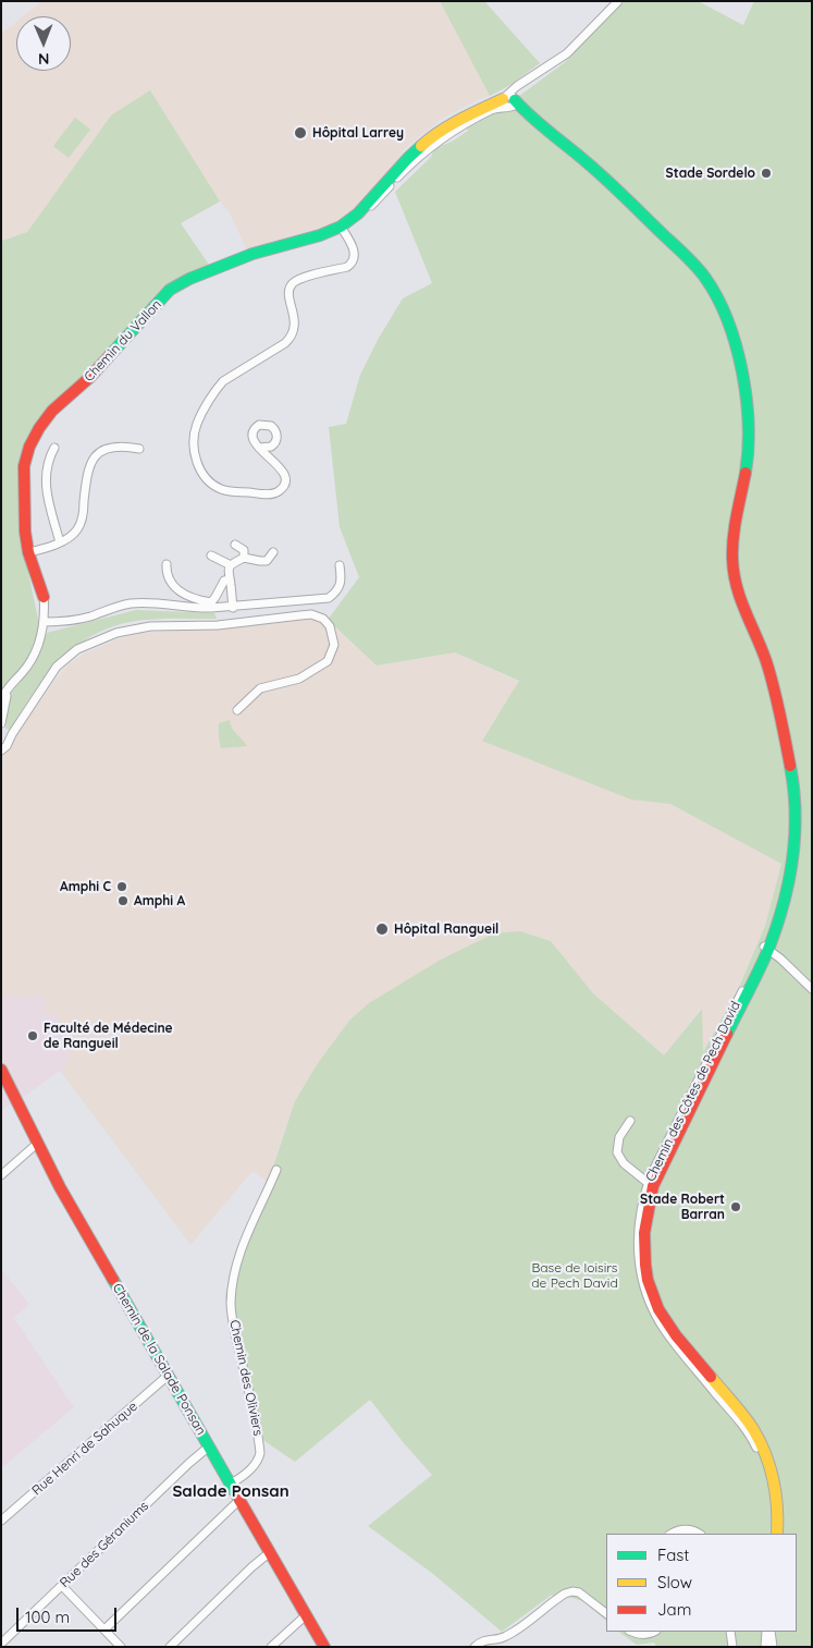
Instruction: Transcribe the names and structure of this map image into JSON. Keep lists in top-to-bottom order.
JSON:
{
  "streets": {
    "street": [
      "Chemin du Vallon",
      "Chemin des Côtes de Pech David",
      "Chemin de la Salade Ponsan",
      "Chemin des Oliviers",
      "Rue Henri de Sahuque",
      "Rue des Géraniums"
    ]
  },
  "crossings": [
    ["Chemin du Vallon", "Chemin des Côtes de Pech David"],
    ["Chemin de la Salade Ponsan", "Chemin des Oliviers"],
    ["Chemin de la Salade Ponsan", "Rue Henri de Sahuque"],
    ["Chemin de la Salade Ponsan", "Rue des Géraniums"]
  ],
  "districts": ["Salade Ponsan"],
  "parks": ["Base de loisirs de Pech David"],
  "places": [
    "Hôpital Larrey",
    "Stade Sordelo",
    "Amphi C",
    "Amphi A",
    "Hôpital Rangueil",
    "Faculté de Médecine de Rangueil",
    "Stade Robert Barran"
  ],
  "legend": ["Fast", "Slow", "Jam"],
  "scale_bar": "100 m",
  "north": "bottom"
}
